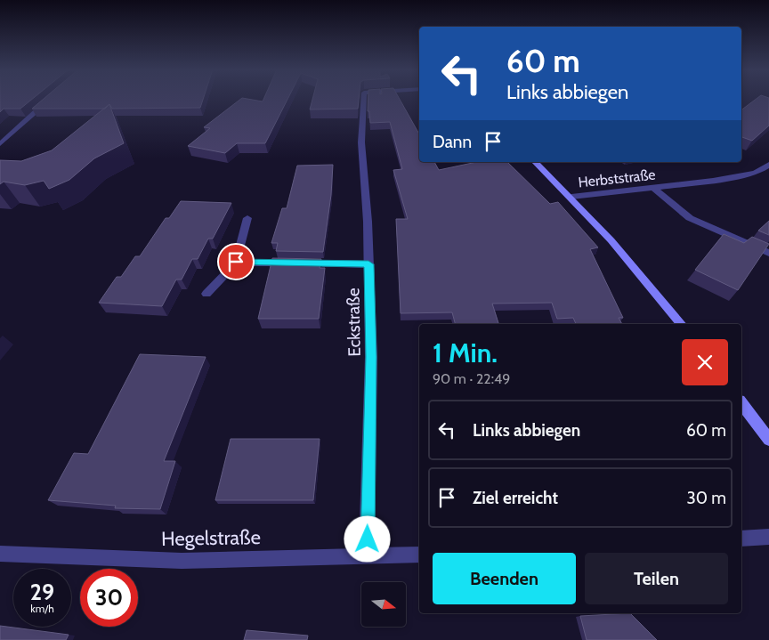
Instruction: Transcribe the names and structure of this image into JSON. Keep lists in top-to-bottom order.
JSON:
{
  "streets": {
    "street": ["Herbststraße", "Eckstraße", "Hegelstraße"]
  },
  "crossings": [
    ["Eckstraße", "Hegelstraße"]
  ],
  "north": "right",
  "page": {
    "turn": ["60 m", "Links abbiegen"],
    "then": "Dann",
    "heading": ["1 Min.", "90 m · 22:49"],
    "list": [
      {
        "name": "Links abbiegen",
        "value": "60 m"
      },
      {
        "name": "Ziel erreicht",
        "value": "30 m"
      }
    ],
    "buttons": ["Beenden", "Teilen"],
    "speed": "29 km/h",
    "limit": "30"
  }
}
